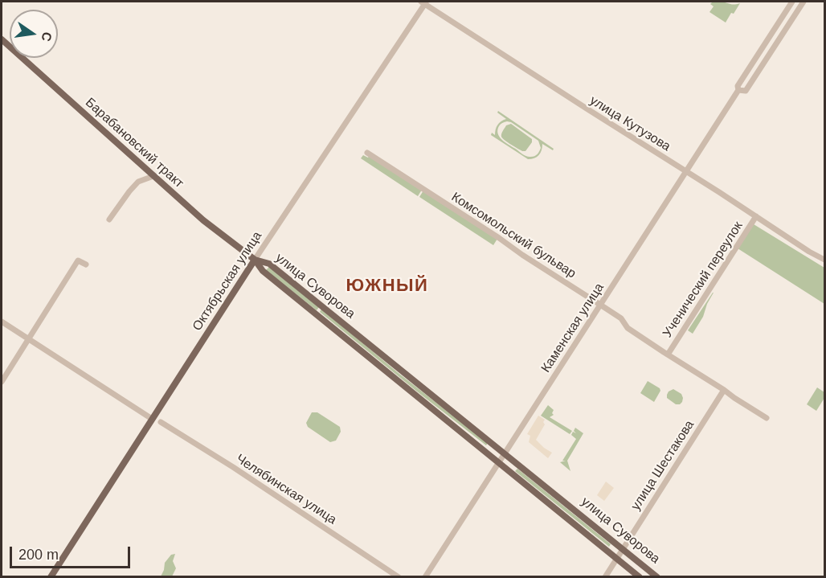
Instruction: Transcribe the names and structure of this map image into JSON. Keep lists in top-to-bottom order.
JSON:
{
  "streets": {
    "main road": ["Барабановский тракт", "Октябрьская улица", "улица Суворова"],
    "street": [
      "улица Кутузова",
      "Комсомольский бульвар",
      "Ученический переулок",
      "Каменская улица",
      "улица Шестакова",
      "Челябинская улица"
    ]
  },
  "crossings": [
    ["улица Кутузова", "Ученический переулок"],
    ["улица Кутузова", "Октябрьская улица"],
    ["улица Кутузова", "Каменская улица"],
    ["Барабановский тракт", "Октябрьская улица"],
    ["Барабановский тракт", "улица Суворова"],
    ["Комсомольский бульвар", "Ученический переулок"],
    ["Комсомольский бульвар", "Каменская улица"],
    ["Комсомольский бульвар", "улица Шестакова"],
    ["Октябрьская улица", "улица Суворова"],
    ["улица Суворова", "Каменская улица"],
    ["улица Суворова", "улица Шестакова"]
  ],
  "districts": ["ЮЖНЫЙ"],
  "scale_bar": "200 m",
  "north": "right"
}
